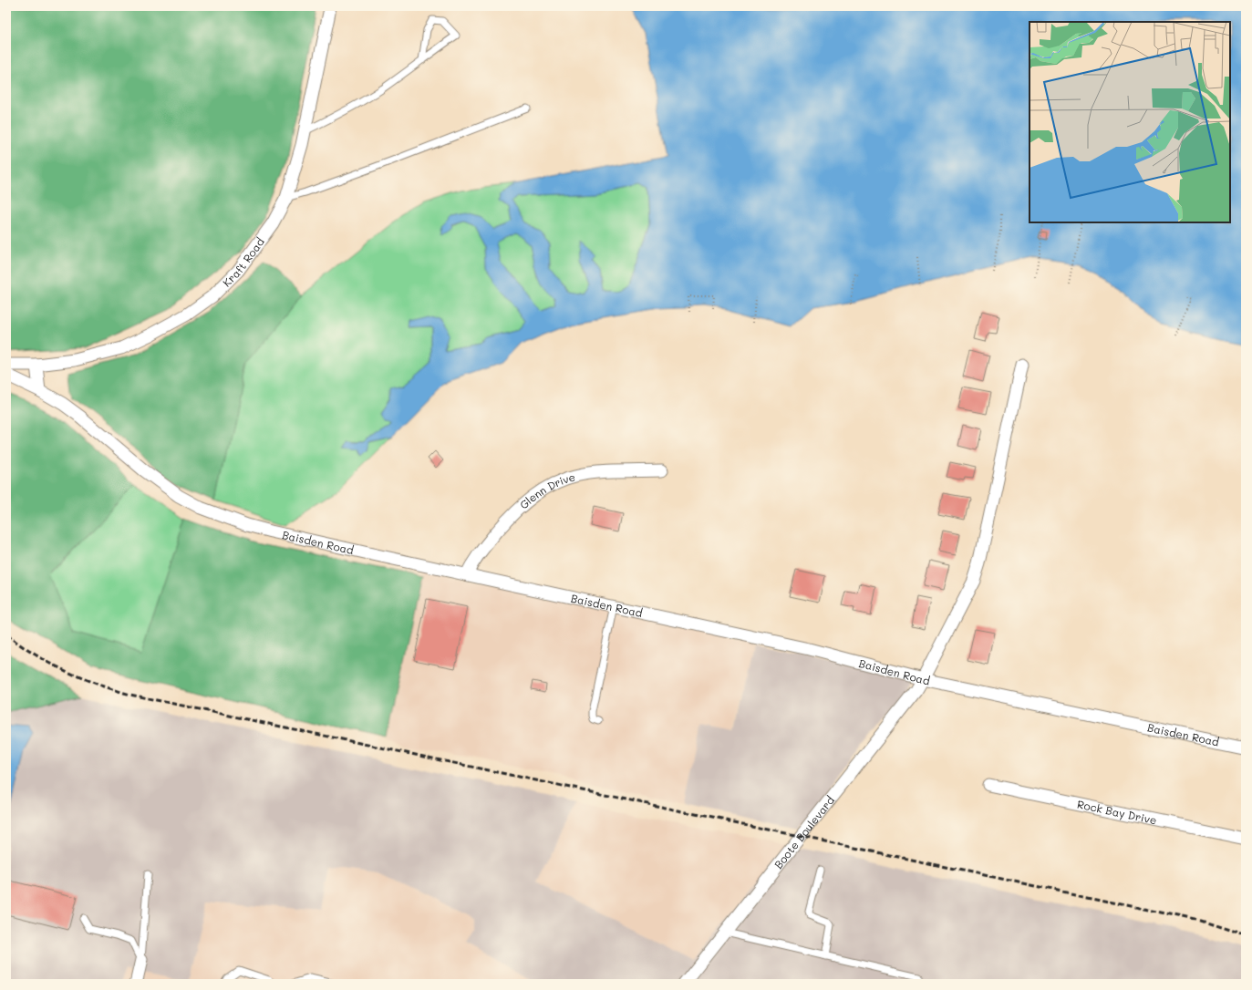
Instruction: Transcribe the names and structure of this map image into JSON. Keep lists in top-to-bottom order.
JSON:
{
  "streets": {
    "street": [
      "Kraft Road",
      "Glenn Drive",
      "Baisden Road",
      "Rock Bay Drive",
      "Boote Boulevard"
    ]
  },
  "crossings": [
    ["Glenn Drive", "Baisden Road"],
    ["Baisden Road", "Boote Boulevard"]
  ]
}
